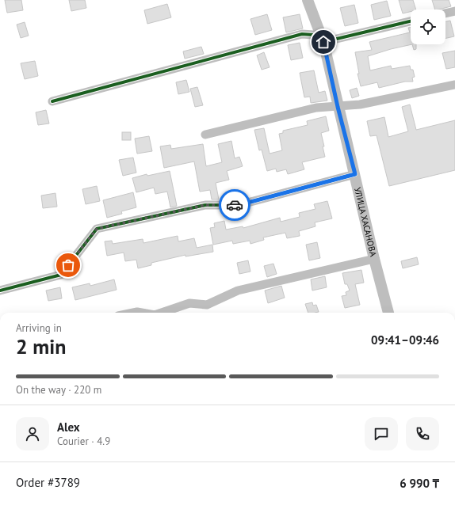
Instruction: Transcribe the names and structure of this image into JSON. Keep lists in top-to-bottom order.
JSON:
{
  "streets": {
    "street": ["УЛИЦА ХАСАНОВА"]
  },
  "page": {
    "heading": ["2 min", "Arriving in", "09:41–09:46"],
    "panel": [
      "Alex",
      "Courier · 4.9",
      "Order #3789",
      "6 990 ₸"
    ],
    "bar": "On the way · 220 m"
  }
}
